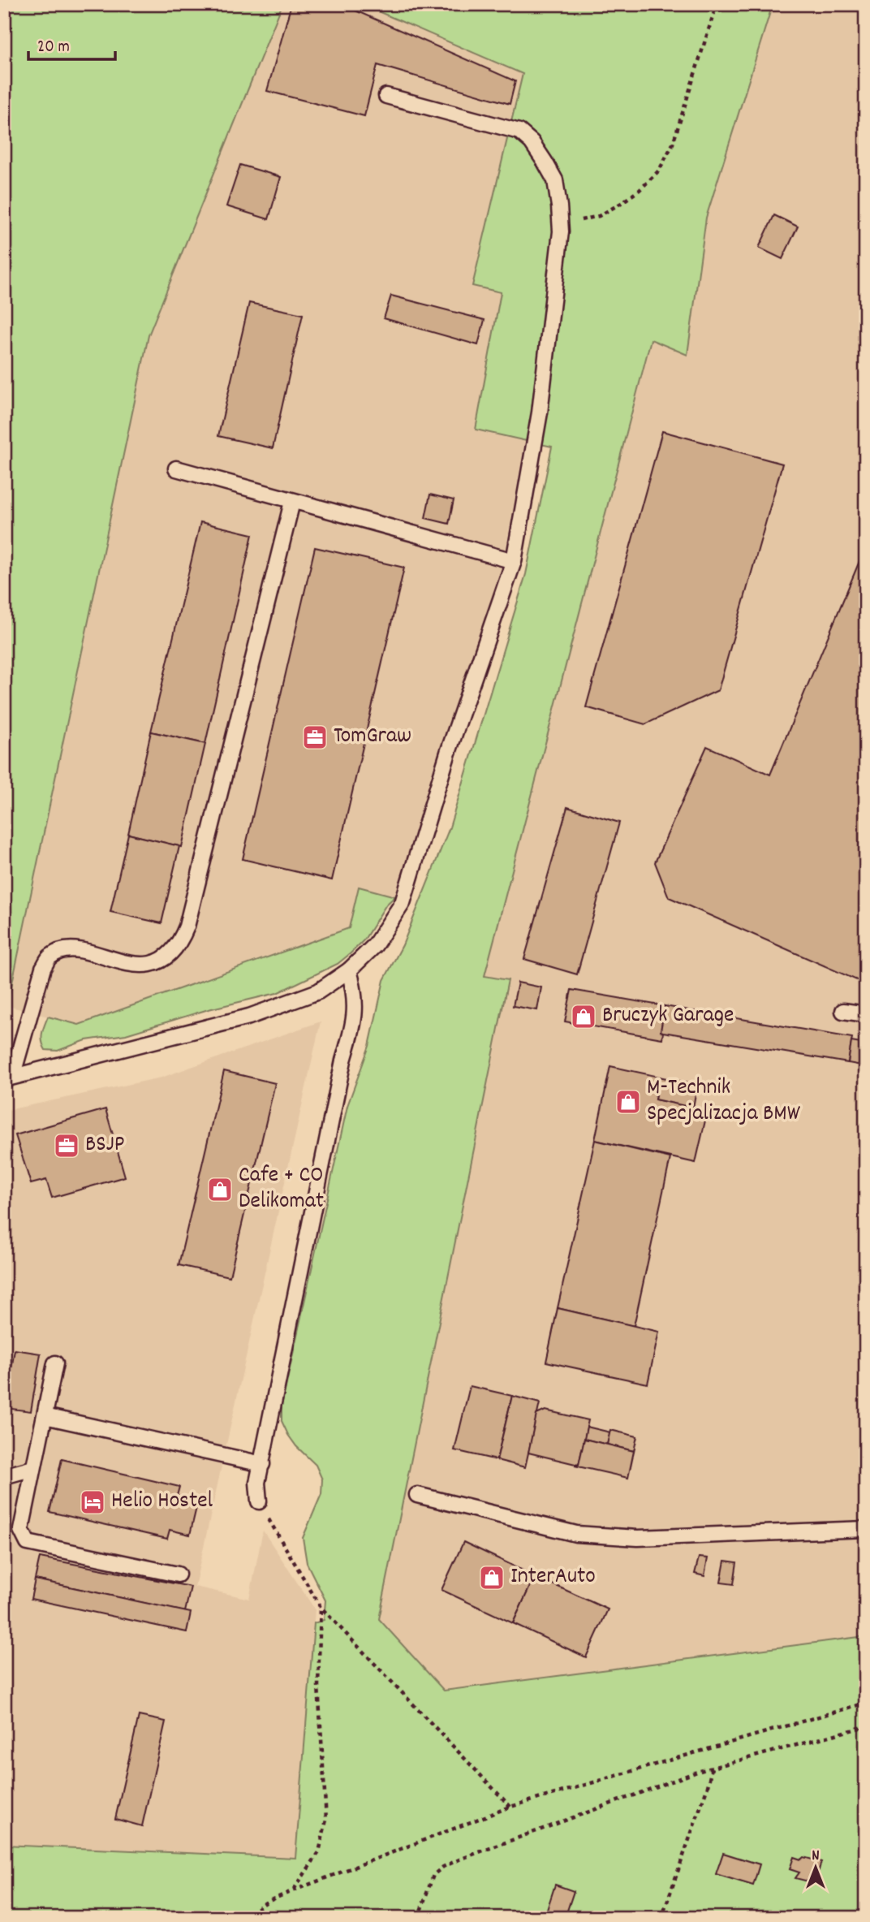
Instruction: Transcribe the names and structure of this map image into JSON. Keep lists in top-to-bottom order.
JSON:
{
  "places": {
    "office": ["TomGraw", "BSJP"],
    "shop": [
      "Bruczyk Garage",
      "M-Technik Specjalizacja BMW",
      "Cafe + CO Delikomat",
      "InterAuto"
    ],
    "hotel": ["Helio Hostel"]
  },
  "scale_bar": "20 m",
  "north": "top"
}
